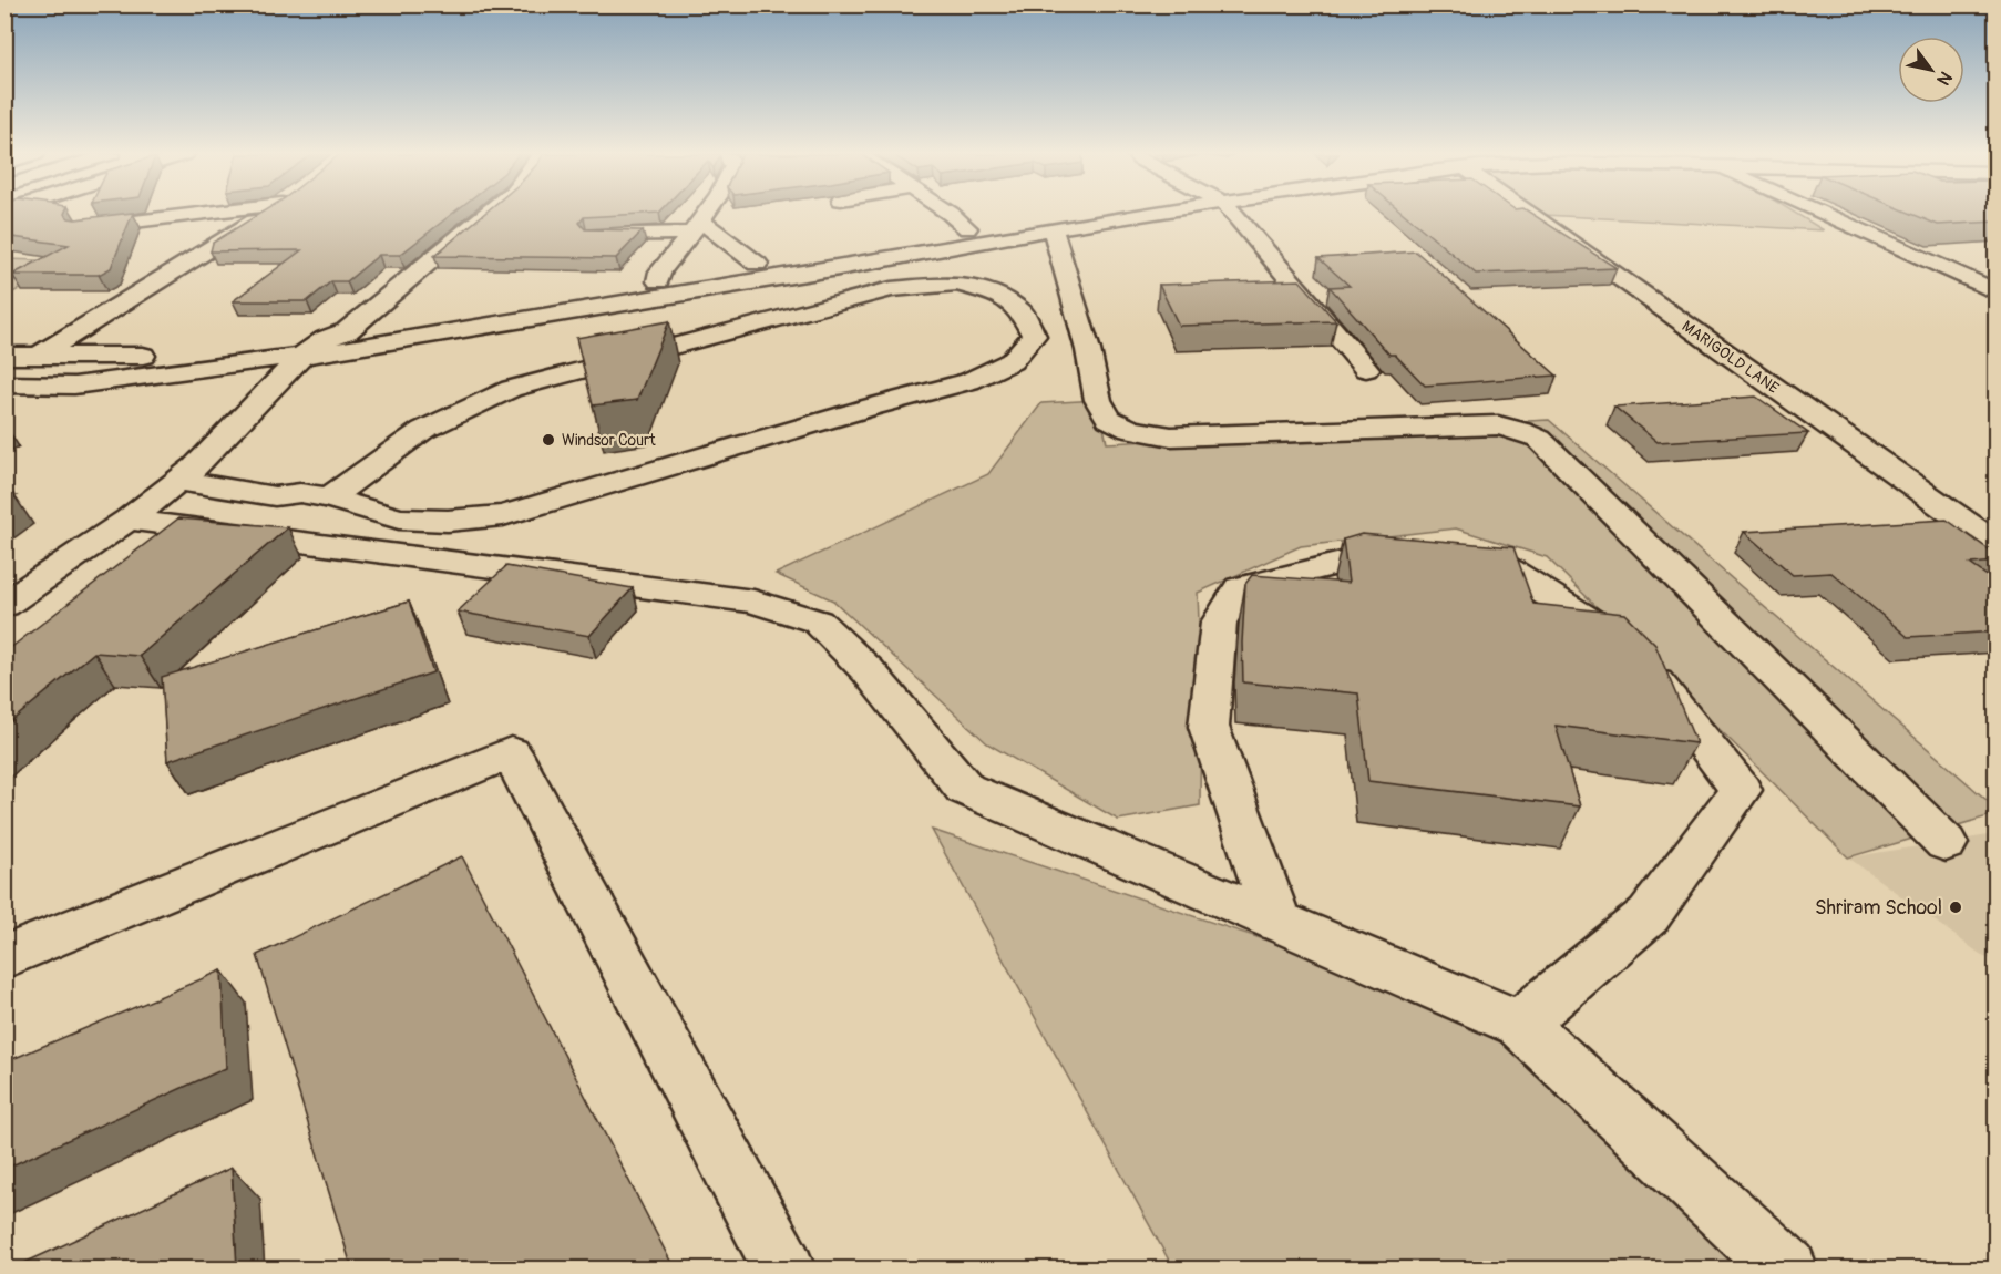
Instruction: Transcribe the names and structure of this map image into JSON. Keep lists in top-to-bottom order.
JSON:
{
  "streets": {
    "street": ["MARIGOLD LANE"]
  },
  "places": ["Windsor Court", "Shriram School"],
  "north": "bottom right"
}
